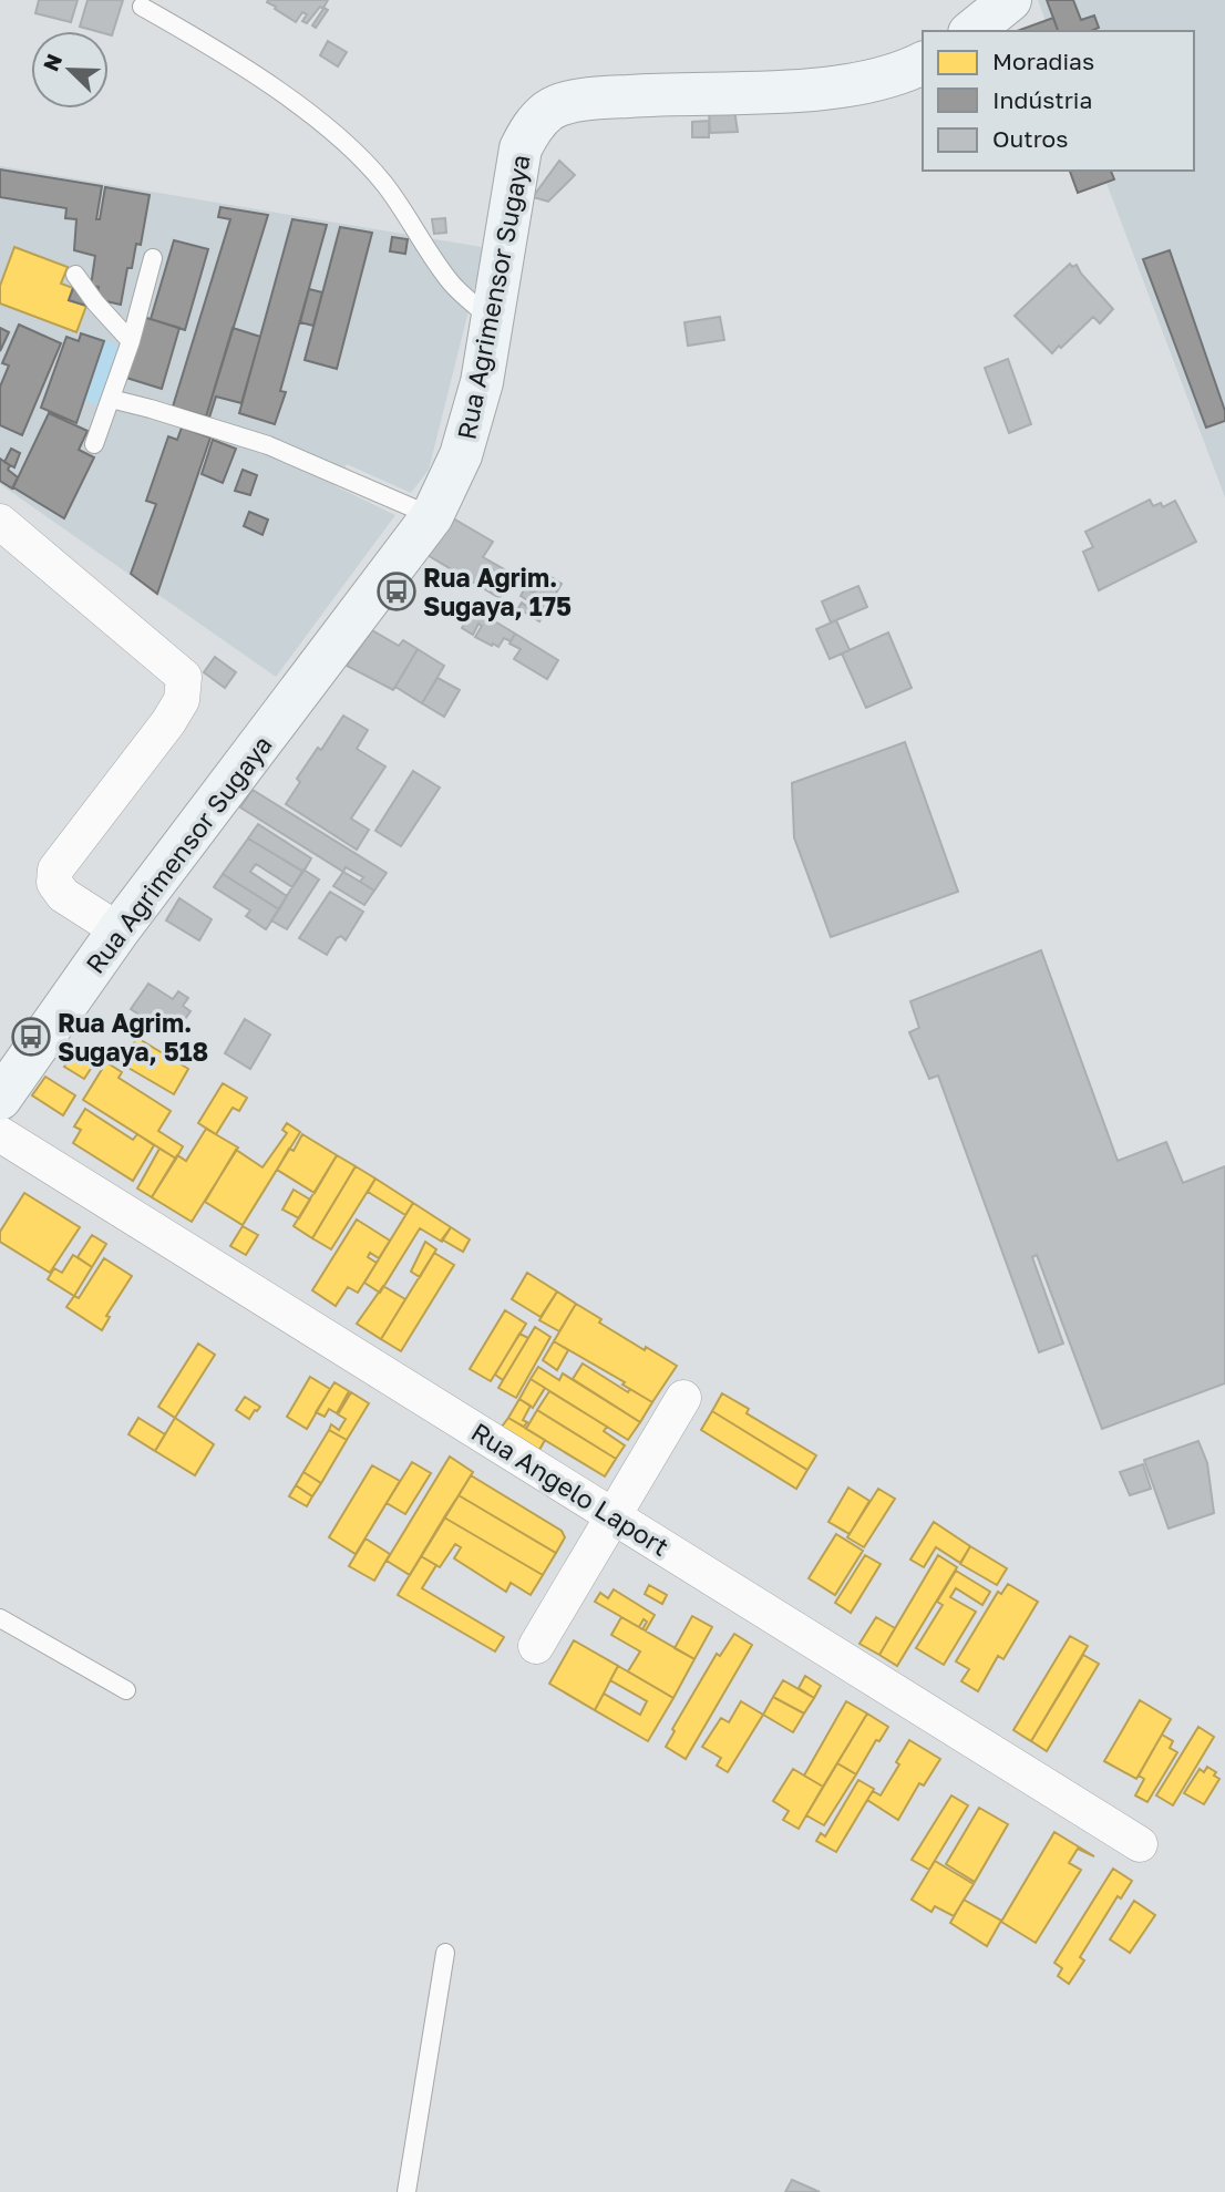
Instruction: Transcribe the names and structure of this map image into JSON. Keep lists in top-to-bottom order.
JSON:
{
  "streets": {
    "main road": ["Rua Agrimensor Sugaya"],
    "street": ["Rua Angelo Laport"]
  },
  "places": {
    "bus stop": ["Rua Agrim. Sugaya, 175", "Rua Agrim. Sugaya, 518"]
  },
  "legend": ["Moradias", "Indústria", "Outros"],
  "north": "top left"
}
